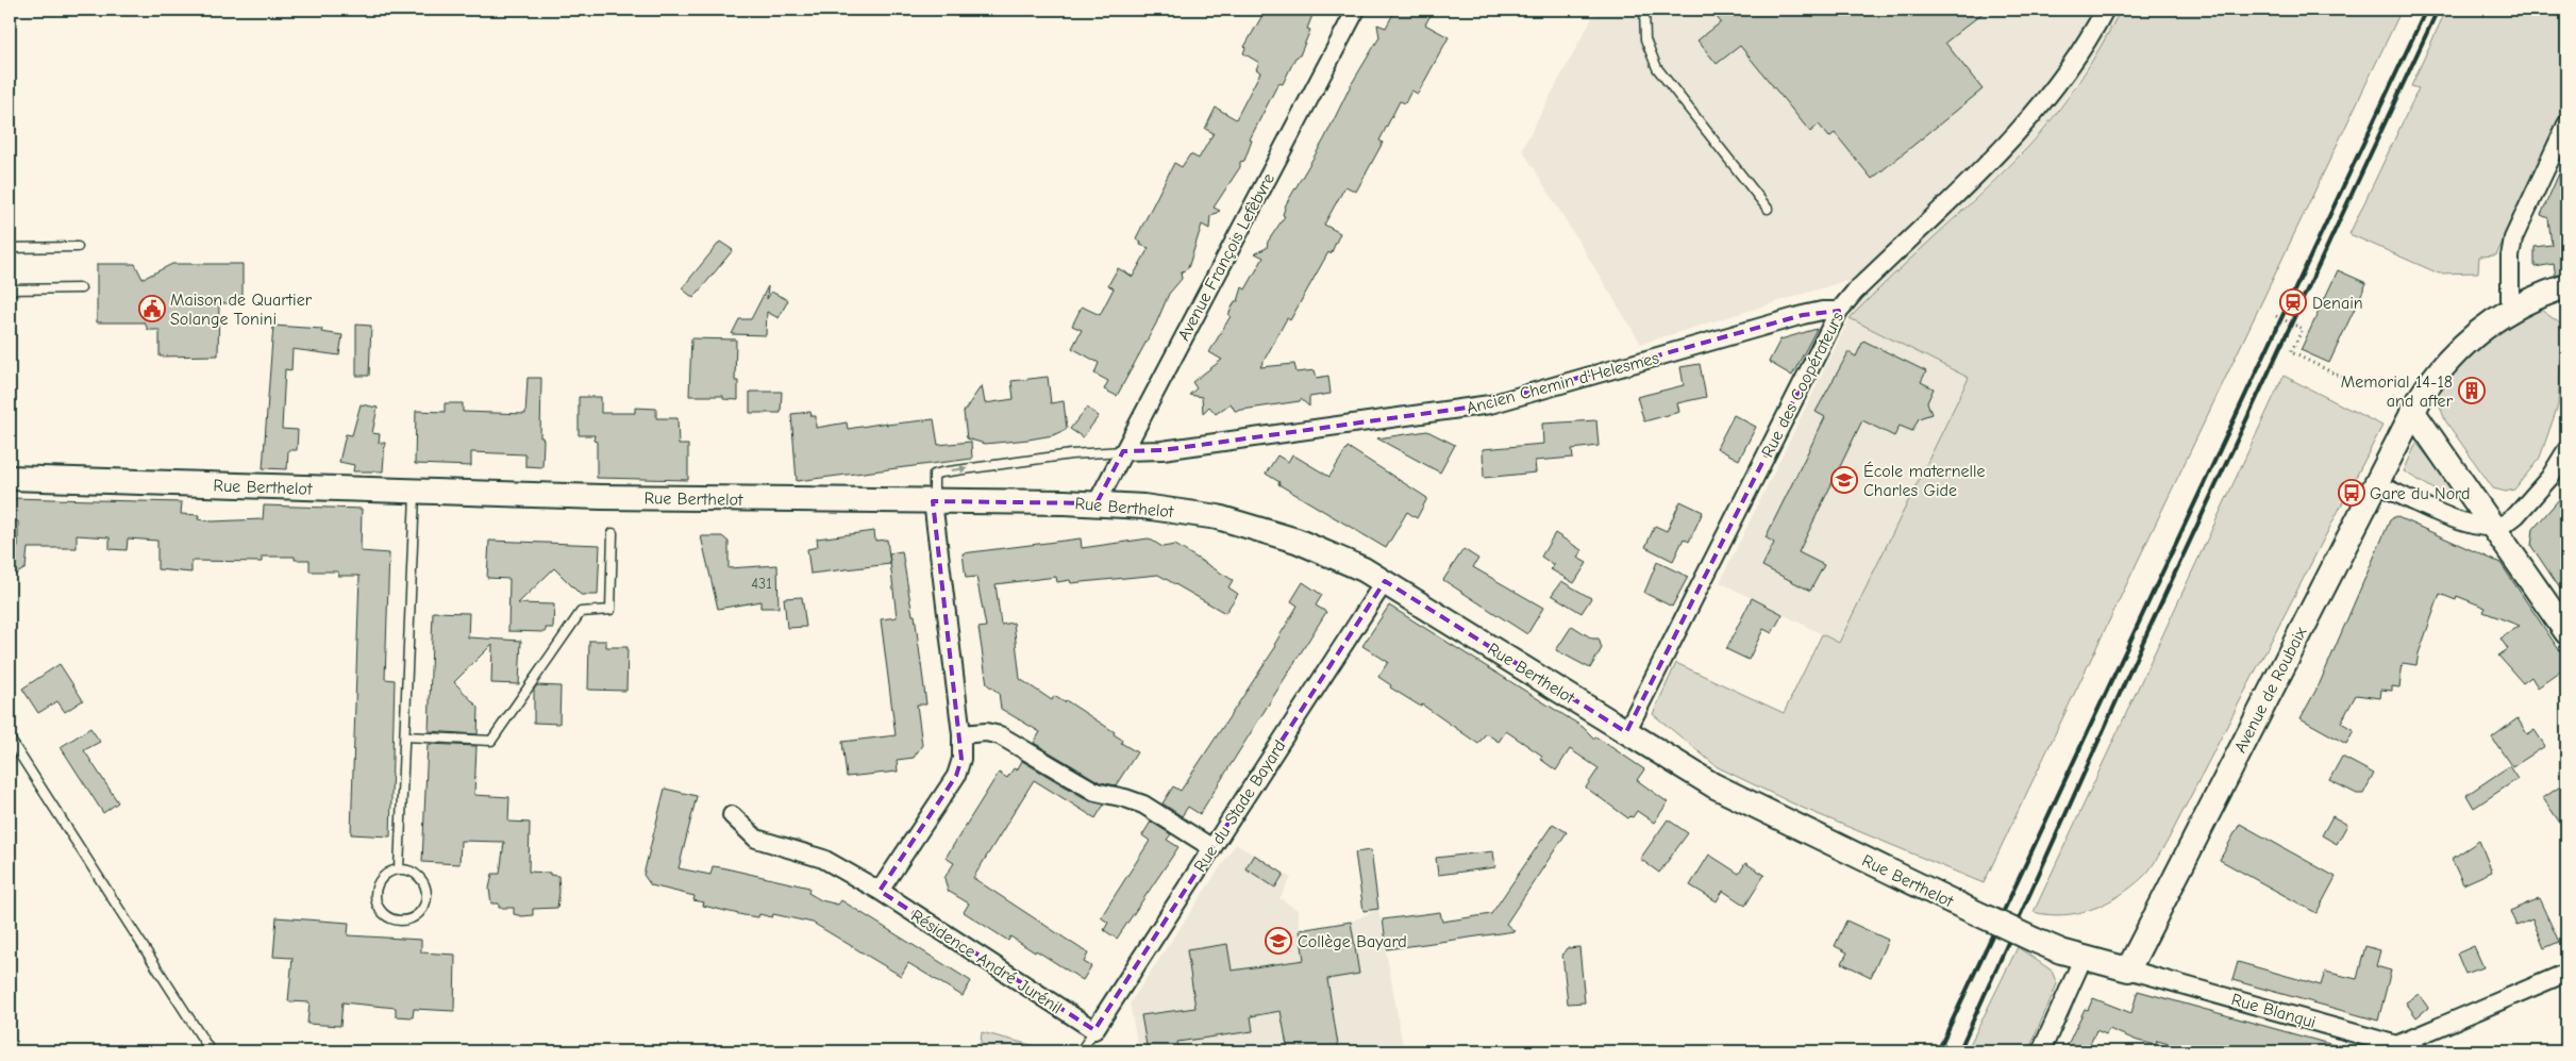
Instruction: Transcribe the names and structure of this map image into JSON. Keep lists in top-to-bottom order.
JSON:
{
  "streets": {
    "street": [
      "Avenue François Lefèbvre",
      "Ancien Chemin d'Helesmes",
      "Rue des Coopérateurs",
      "Rue Berthelot",
      "Avenue de Roubaix",
      "Rue du Stade Bayard",
      "Résidence André Jurénil",
      "Rue Blanqui"
    ]
  },
  "crossings": [
    ["Avenue François Lefèbvre", "Ancien Chemin d'Helesmes"],
    ["Avenue François Lefèbvre", "Rue Berthelot"],
    ["Ancien Chemin d'Helesmes", "Rue des Coopérateurs"],
    ["Rue des Coopérateurs", "Rue Berthelot"],
    ["Rue Berthelot", "Avenue de Roubaix"],
    ["Rue Berthelot", "Rue du Stade Bayard"],
    ["Rue Berthelot", "Rue Blanqui"],
    ["Avenue de Roubaix", "Rue Blanqui"],
    ["Rue du Stade Bayard", "Résidence André Jurénil"]
  ],
  "places": {
    "station": ["Denain"],
    "public building": ["Maison de Quartier Solange Tonini"],
    "building": ["Memorial 14-18 and after"],
    "school or university": ["École maternelle Charles Gide", "Collège Bayard"],
    "bus stop": ["Gare du Nord"]
  },
  "house_numbers": ["431"]
}
